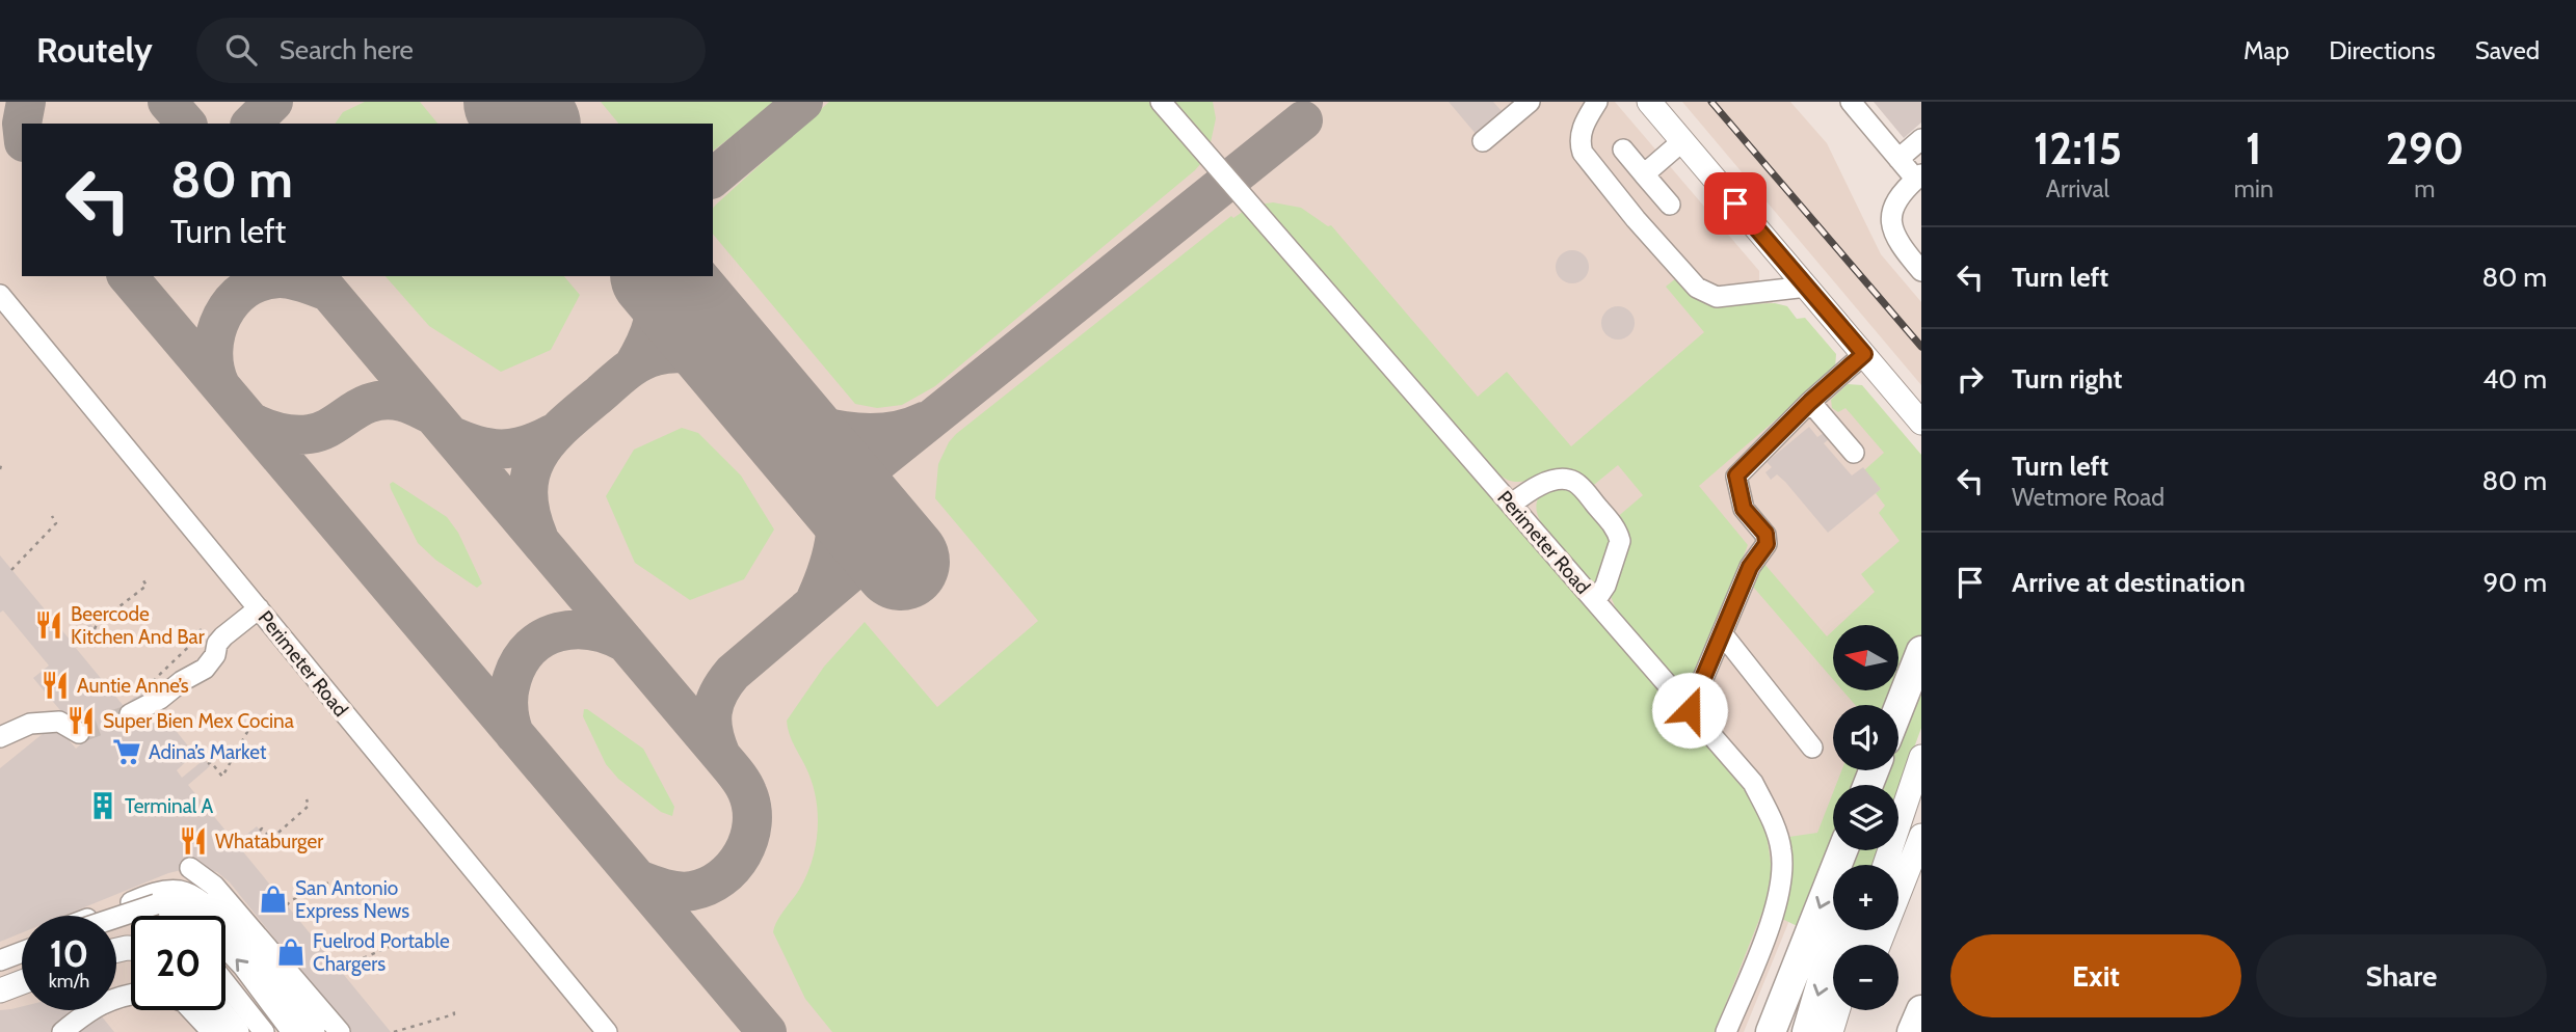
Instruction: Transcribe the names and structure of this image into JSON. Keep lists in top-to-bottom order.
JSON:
{
  "streets": {
    "street": ["Perimeter Road"]
  },
  "places": {
    "restaurant": [
      "Beercode Kitchen And Bar",
      "Auntie Anne’s",
      "Super Bien Mex Cocina",
      "Whataburger"
    ],
    "supermarket": ["Adina’s Market"],
    "building": ["Terminal A"],
    "shop": ["San Antonio Express News", "Fuelrod Portable Chargers"]
  },
  "north": "left",
  "page": {
    "header": "Routely",
    "search": "Search here",
    "nav": ["Map", "Directions", "Saved"],
    "eta": [
      "12:15",
      "Arrival",
      "1",
      "min",
      "290",
      "m"
    ],
    "turn": ["80 m", "Turn left"],
    "list": [
      {
        "name": "Turn left",
        "value": "80 m"
      },
      {
        "name": "Turn right",
        "value": "40 m"
      },
      {
        "name": "Turn left",
        "note": "Wetmore Road",
        "value": "80 m"
      },
      {
        "name": "Arrive at destination",
        "value": "90 m"
      }
    ],
    "map_buttons": ["+", "−"],
    "speed": "10 km/h",
    "limit": "20",
    "buttons": ["Exit", "Share"]
  }
}
